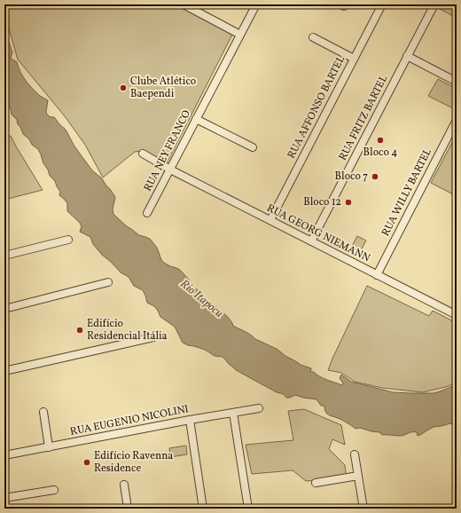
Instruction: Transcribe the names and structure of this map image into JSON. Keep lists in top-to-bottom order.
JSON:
{
  "streets": {
    "street": [
      "RUA AFFONSO BARTEL",
      "RUA FRITZ BARTEL",
      "RUA NEY FRANCO",
      "RUA WILLY BARTEL",
      "RUA GEORG NIEMANN",
      "RUA EUGENIO NICOLINI"
    ]
  },
  "crossings": [
    ["RUA AFFONSO BARTEL", "RUA GEORG NIEMANN"],
    ["RUA FRITZ BARTEL", "RUA GEORG NIEMANN"],
    ["RUA NEY FRANCO", "RUA GEORG NIEMANN"],
    ["RUA WILLY BARTEL", "RUA GEORG NIEMANN"]
  ],
  "water": ["Rio Itapocu"],
  "places": [
    "Clube Atlético Baependi",
    "Bloco 4",
    "Bloco 7",
    "Bloco 12",
    "Edifício Residencial Itália",
    "Edifício Ravenna Residence"
  ]
}
